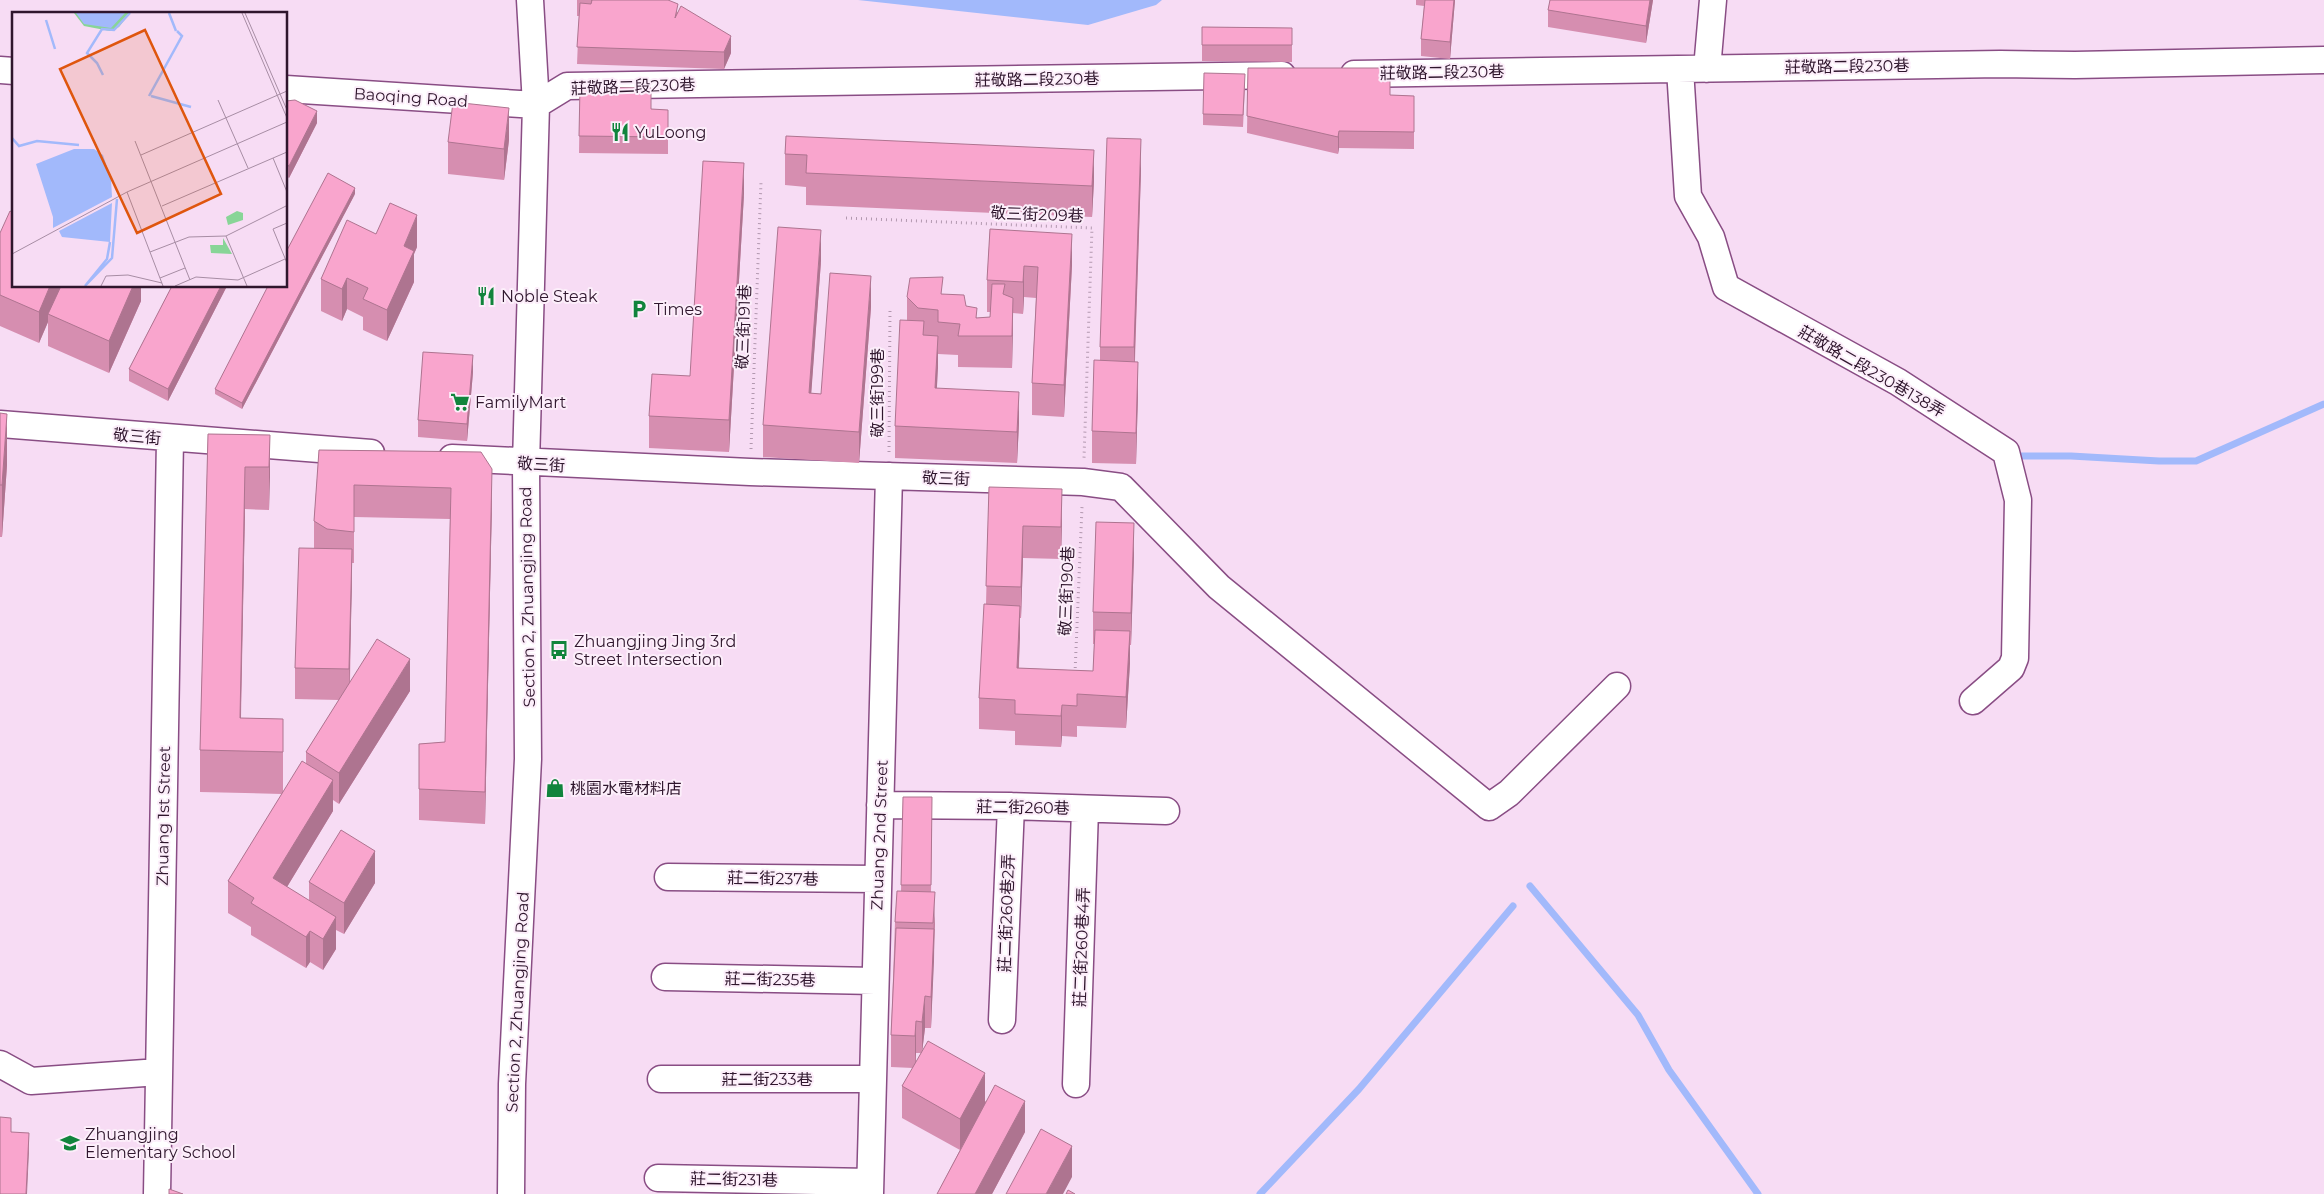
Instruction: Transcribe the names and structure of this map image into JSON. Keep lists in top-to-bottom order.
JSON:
{
  "streets": {
    "street": [
      "莊敬路二段230巷",
      "Baoqing Road",
      "莊敬路二段230巷138弄",
      "敬三街",
      "Section 2, Zhuangjing Road",
      "莊二街260巷",
      "Zhuang 1st Street",
      "Zhuang 2nd Street",
      "莊二街237巷",
      "莊二街260巷2弄",
      "莊二街260巷4弄",
      "莊二街235巷",
      "莊二街233巷",
      "莊二街231巷"
    ],
    "path": [
      "敬三街209巷",
      "敬三街191巷",
      "敬三街199巷",
      "敬三街190巷"
    ]
  },
  "crossings": [
    ["莊敬路二段230巷", "Baoqing Road"],
    ["莊敬路二段230巷", "莊敬路二段230巷138弄"],
    ["莊敬路二段230巷", "Section 2, Zhuangjing Road"],
    ["Baoqing Road", "Section 2, Zhuangjing Road"],
    ["敬三街209巷", "敬三街"],
    ["敬三街209巷", "敬三街190巷"],
    ["敬三街191巷", "敬三街"],
    ["敬三街199巷", "敬三街"],
    ["敬三街199巷", "Zhuang 2nd Street"],
    ["敬三街", "敬三街190巷"],
    ["敬三街", "Section 2, Zhuangjing Road"],
    ["敬三街", "Zhuang 1st Street"],
    ["敬三街", "Zhuang 2nd Street"],
    ["莊二街260巷", "Zhuang 2nd Street"],
    ["莊二街260巷", "莊二街260巷2弄"],
    ["莊二街260巷", "莊二街260巷4弄"],
    ["Zhuang 2nd Street", "莊二街237巷"],
    ["Zhuang 2nd Street", "莊二街235巷"],
    ["Zhuang 2nd Street", "莊二街233巷"],
    ["Zhuang 2nd Street", "莊二街231巷"]
  ],
  "places": {
    "restaurant": ["YuLoong", "Noble Steak"],
    "parking": ["Times"],
    "supermarket": ["FamilyMart"],
    "bus stop": ["Zhuangjing Jing 3rd Street Intersection"],
    "shop": ["桃園水電材料店"],
    "school or university": ["Zhuangjing Elementary School"]
  }
}
